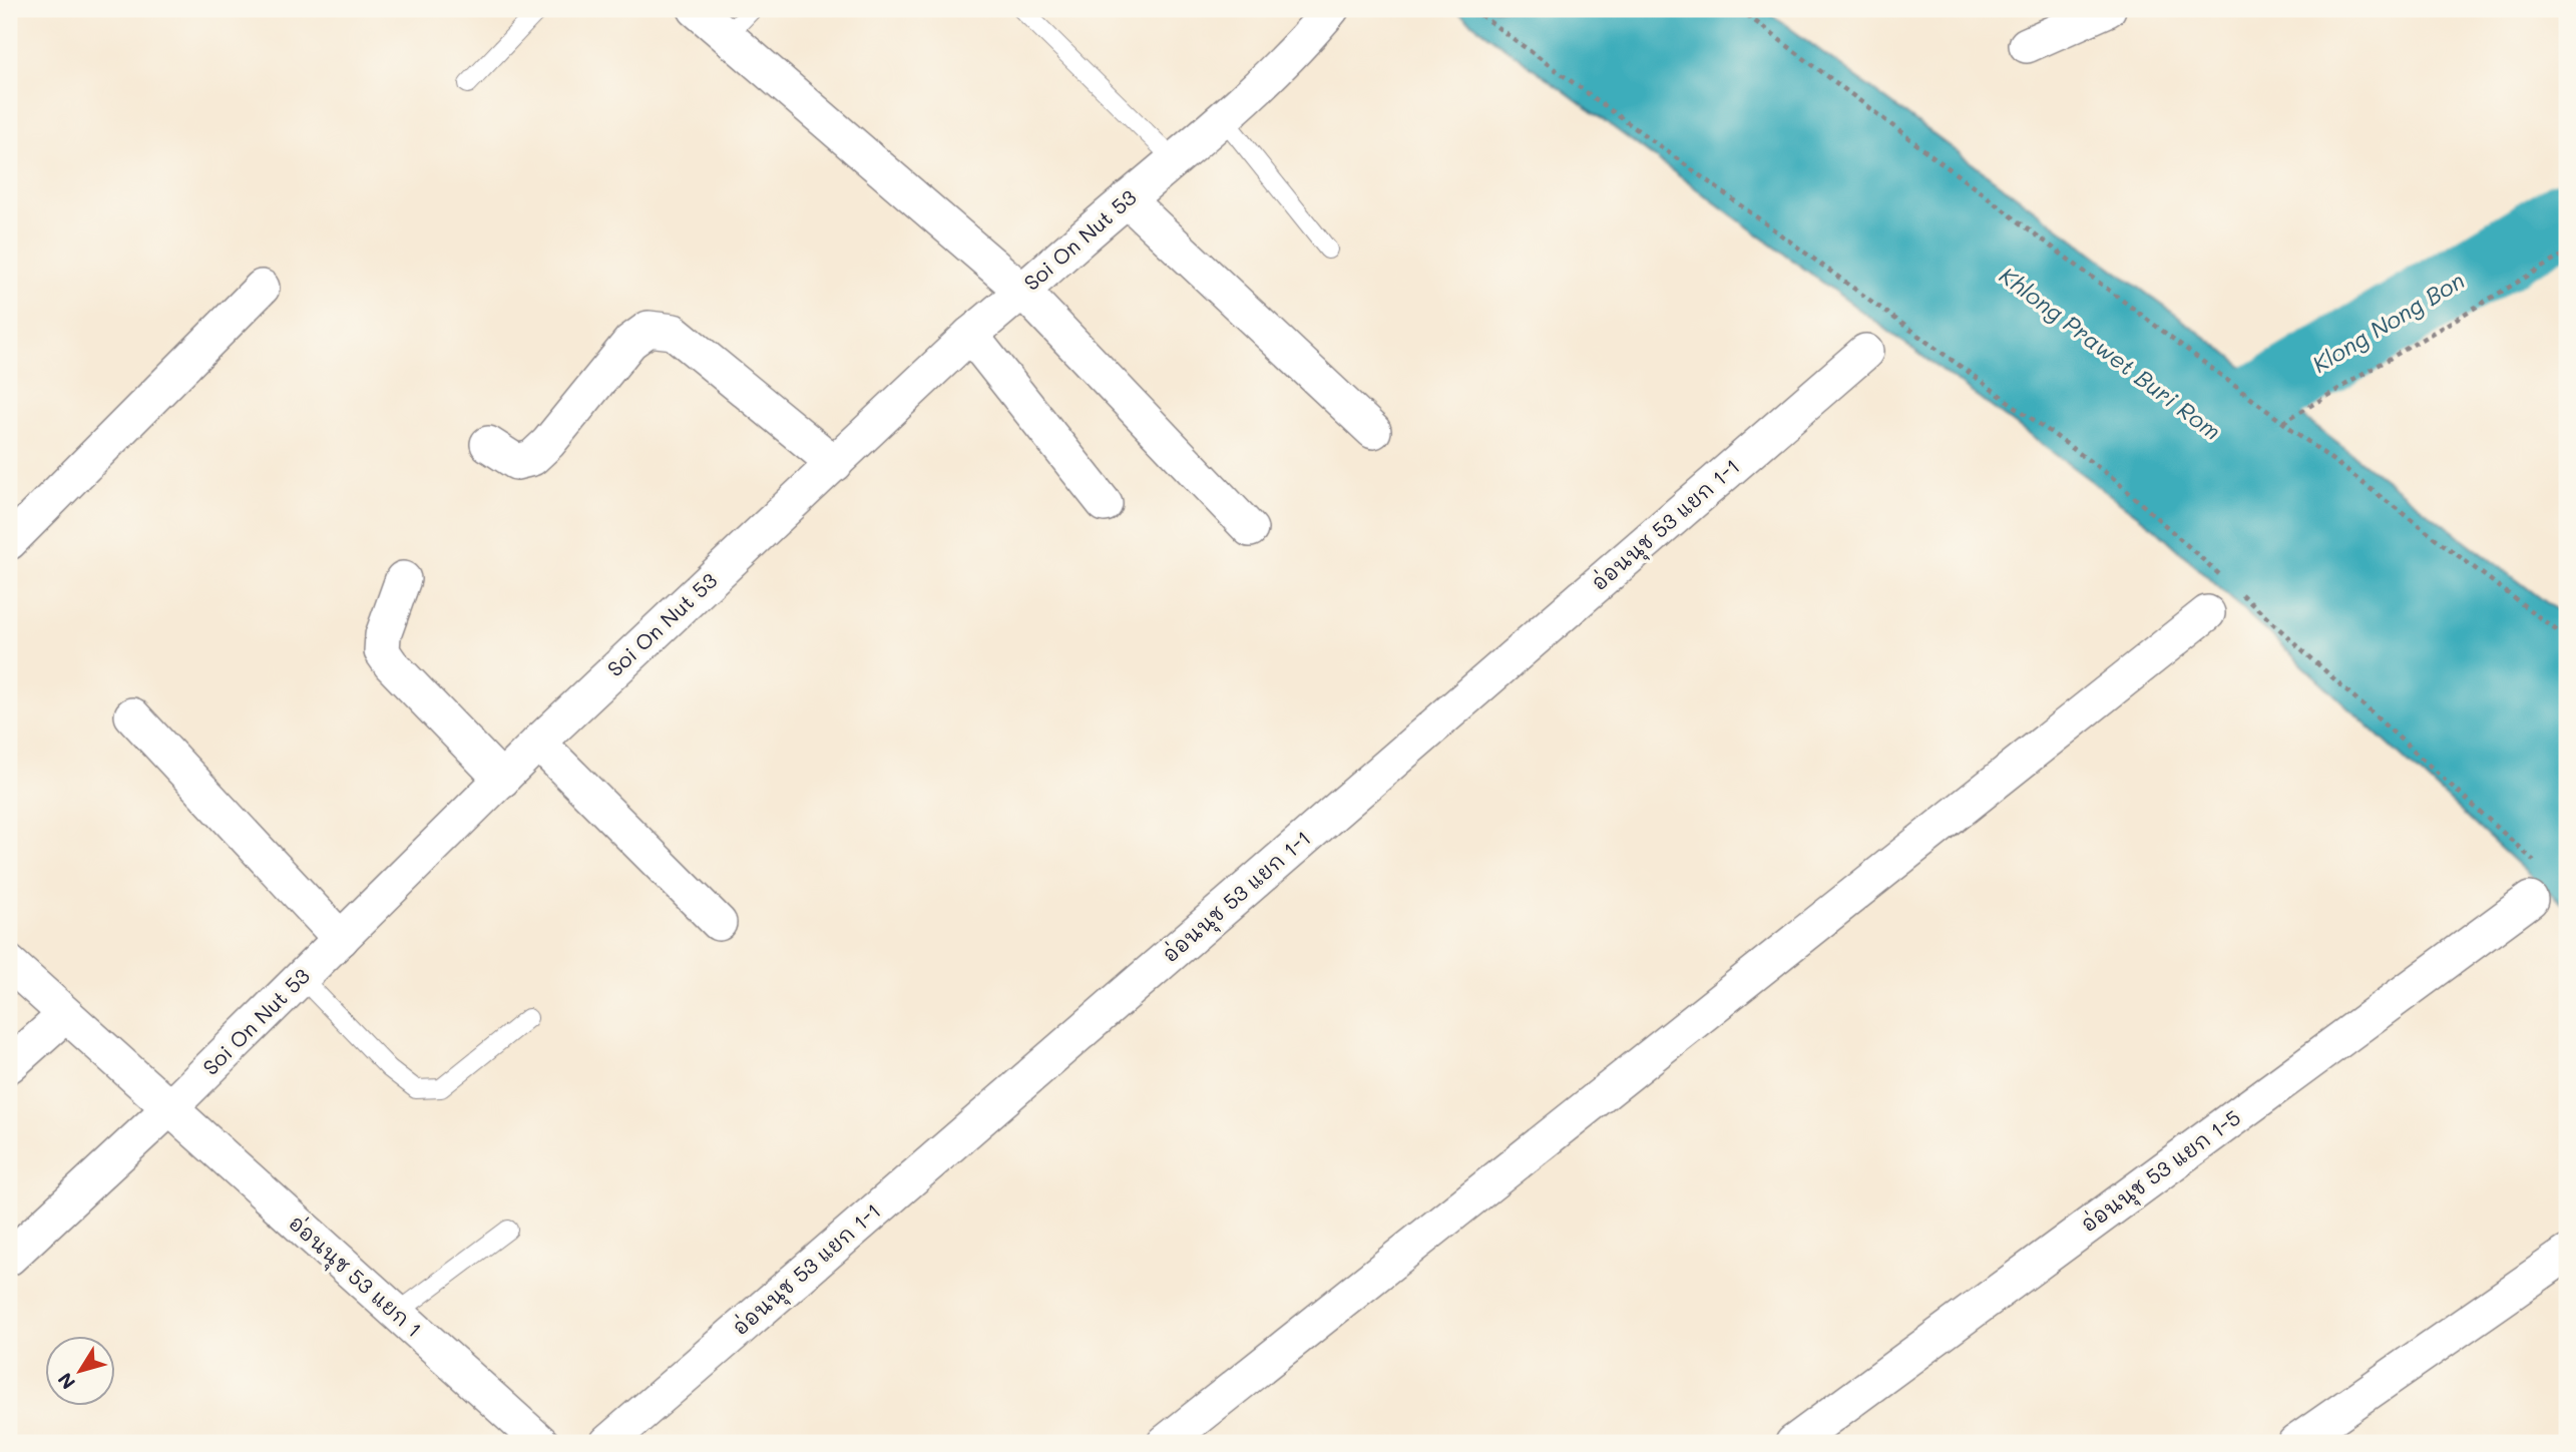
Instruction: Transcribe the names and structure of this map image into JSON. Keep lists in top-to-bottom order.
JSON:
{
  "streets": {
    "street": [
      "Soi On Nut 53",
      "อ่อนนุช 53 แยก 1-1",
      "อ่อนนุช 53 แยก 1-5",
      "อ่อนนุช 53 แยก 1"
    ]
  },
  "crossings": [
    ["Soi On Nut 53", "อ่อนนุช 53 แยก 1"]
  ],
  "water": ["Klong Nong Bon", "Khlong Prawet Buri Rom"],
  "north": "bottom left"
}
